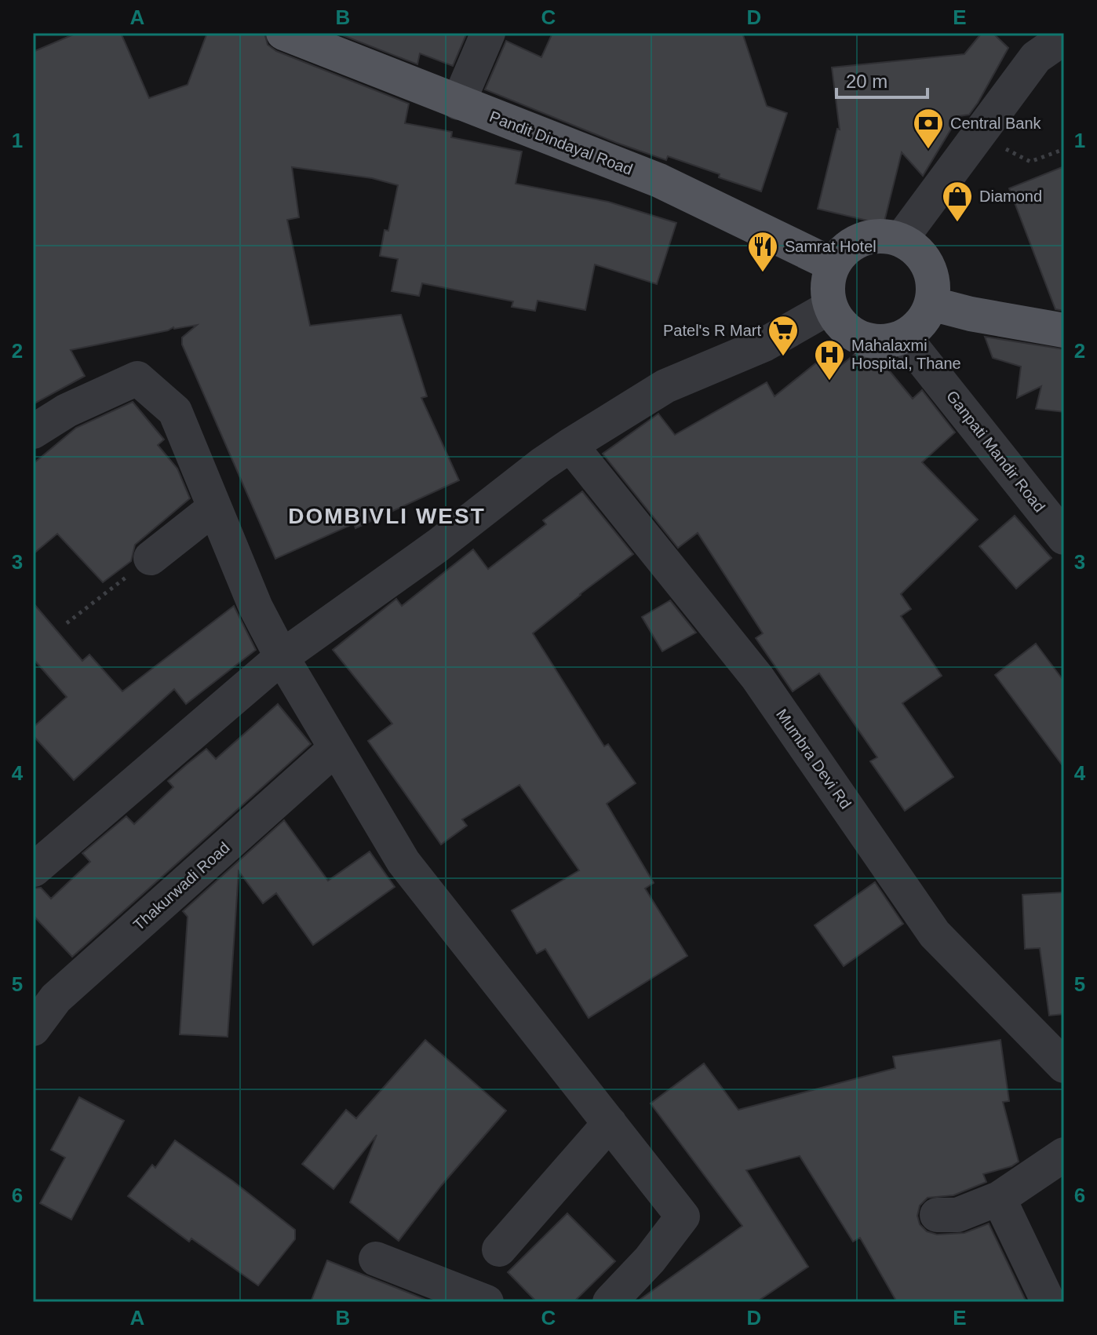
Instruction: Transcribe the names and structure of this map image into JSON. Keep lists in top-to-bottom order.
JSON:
{
  "streets": {
    "main road": ["Pandit Dindayal Road"],
    "street": ["Ganpati Mandir Road", "Mumbra Devi Rd", "Thakurwadi Road"]
  },
  "crossings": [
    ["Pandit Dindayal Road", "Ganpati Mandir Road"]
  ],
  "districts": ["DOMBIVLI WEST"],
  "places": {
    "bank": ["Central Bank"],
    "shop": ["Diamond"],
    "restaurant": ["Samrat Hotel"],
    "supermarket": ["Patel's R Mart"],
    "hospital": ["Mahalaxmi Hospital, Thane"]
  },
  "scale_bar": "20 m",
  "grid": {
    "columns": [
      "A",
      "B",
      "C",
      "D",
      "E"
    ],
    "rows": [
      "1",
      "2",
      "3",
      "4",
      "5",
      "6"
    ]
  }
}
